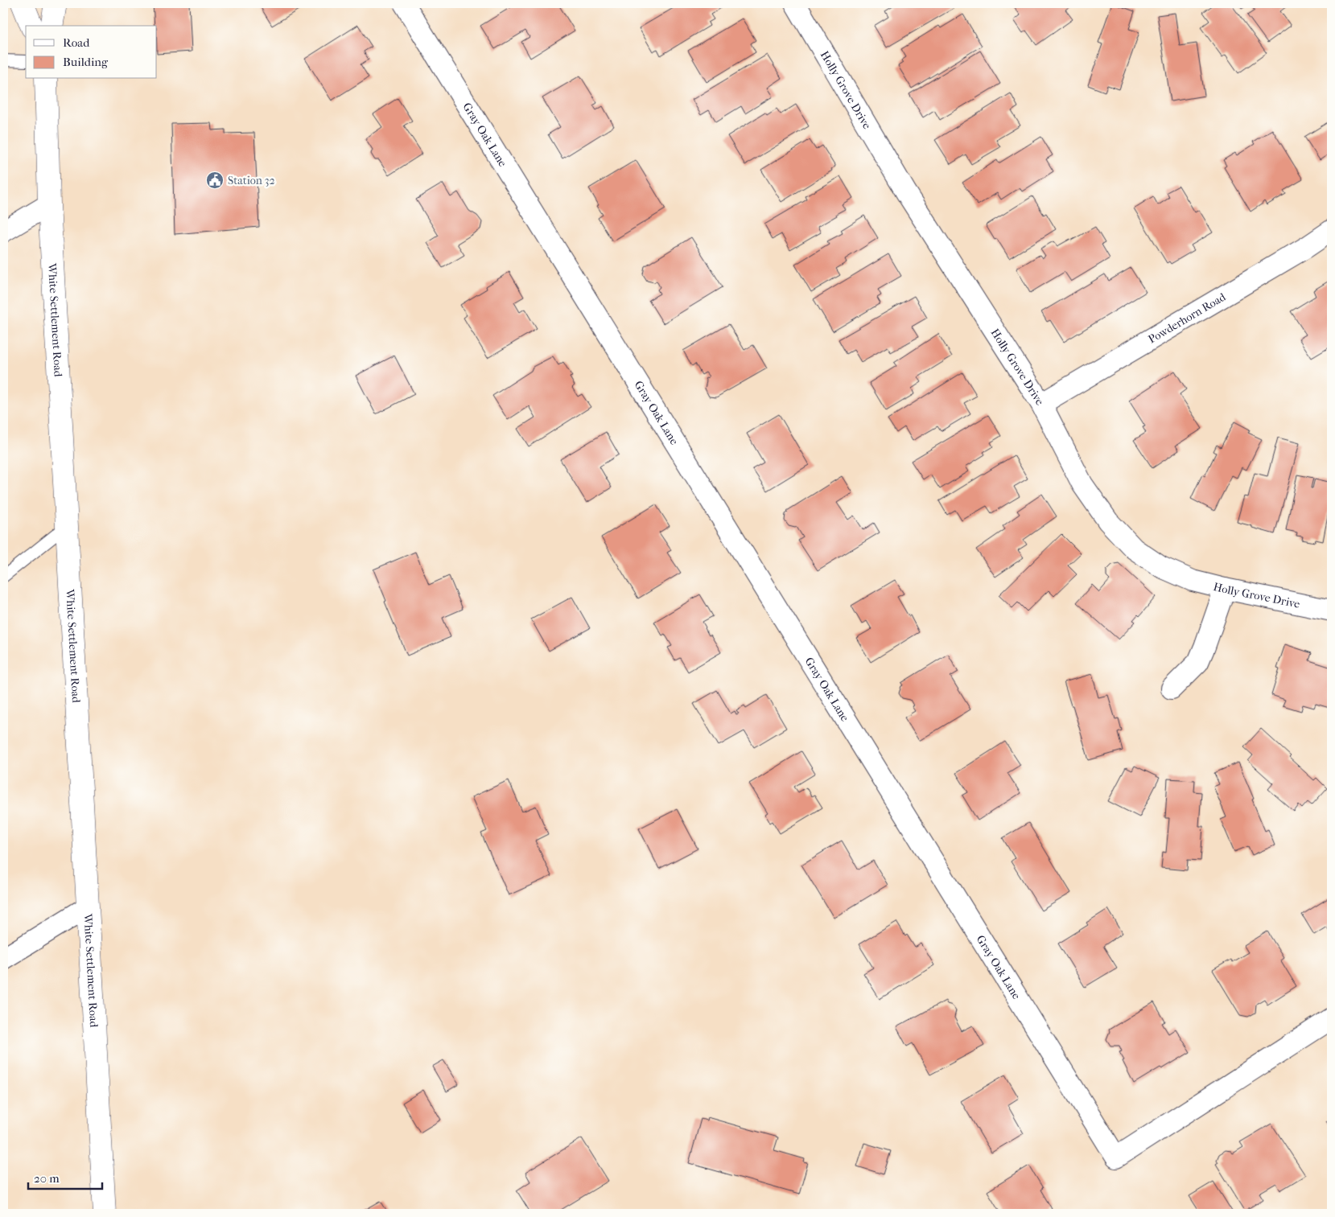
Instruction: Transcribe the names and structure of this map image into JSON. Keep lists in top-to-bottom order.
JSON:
{
  "streets": {
    "main road": ["White Settlement Road"],
    "street": ["Holly Grove Drive", "Gray Oak Lane", "Powderhorn Road"]
  },
  "crossings": [
    ["Holly Grove Drive", "Powderhorn Road"]
  ],
  "places": {
    "public building": ["Station 32"]
  },
  "legend": ["Road", "Building"],
  "scale_bar": "20 m"
}
